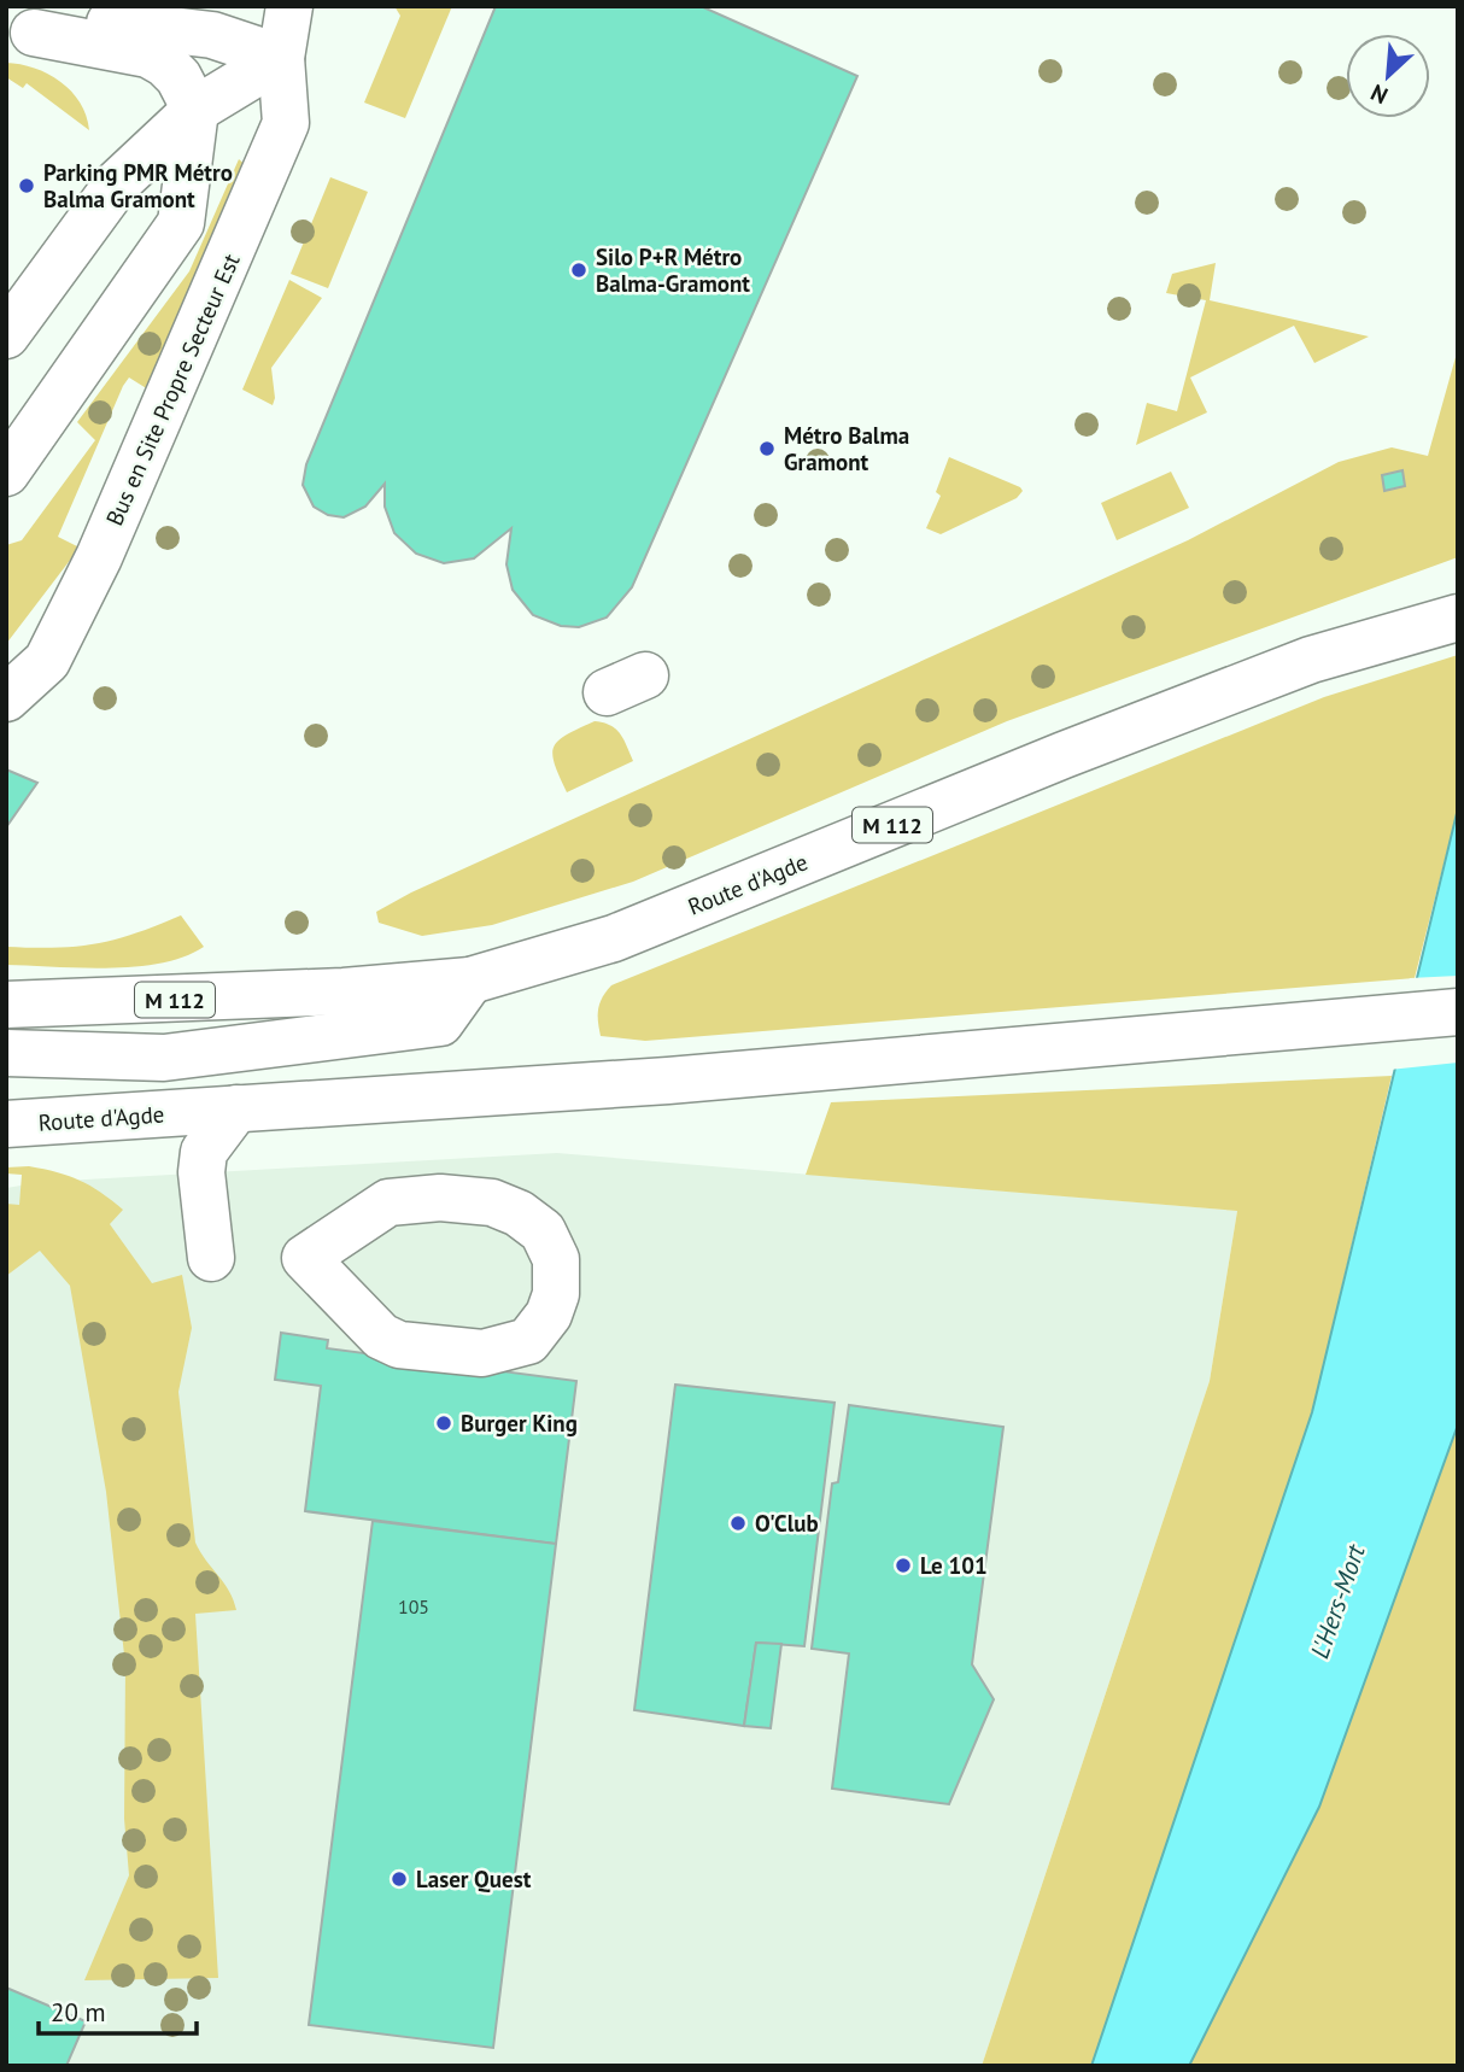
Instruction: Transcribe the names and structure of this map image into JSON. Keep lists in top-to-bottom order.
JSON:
{
  "streets": {
    "main road": ["Bus en Site Propre Secteur Est", "M 112", "Route d'Agde"]
  },
  "water": ["L'Hers-Mort"],
  "places": [
    "Parking PMR Métro Balma Gramont",
    "Silo P+R Métro Balma-Gramont",
    "Métro Balma Gramont",
    "Burger King",
    "O'Club",
    "Le 101",
    "Laser Quest"
  ],
  "house_numbers": ["105"],
  "scale_bar": "20 m",
  "north": "bottom left"
}
